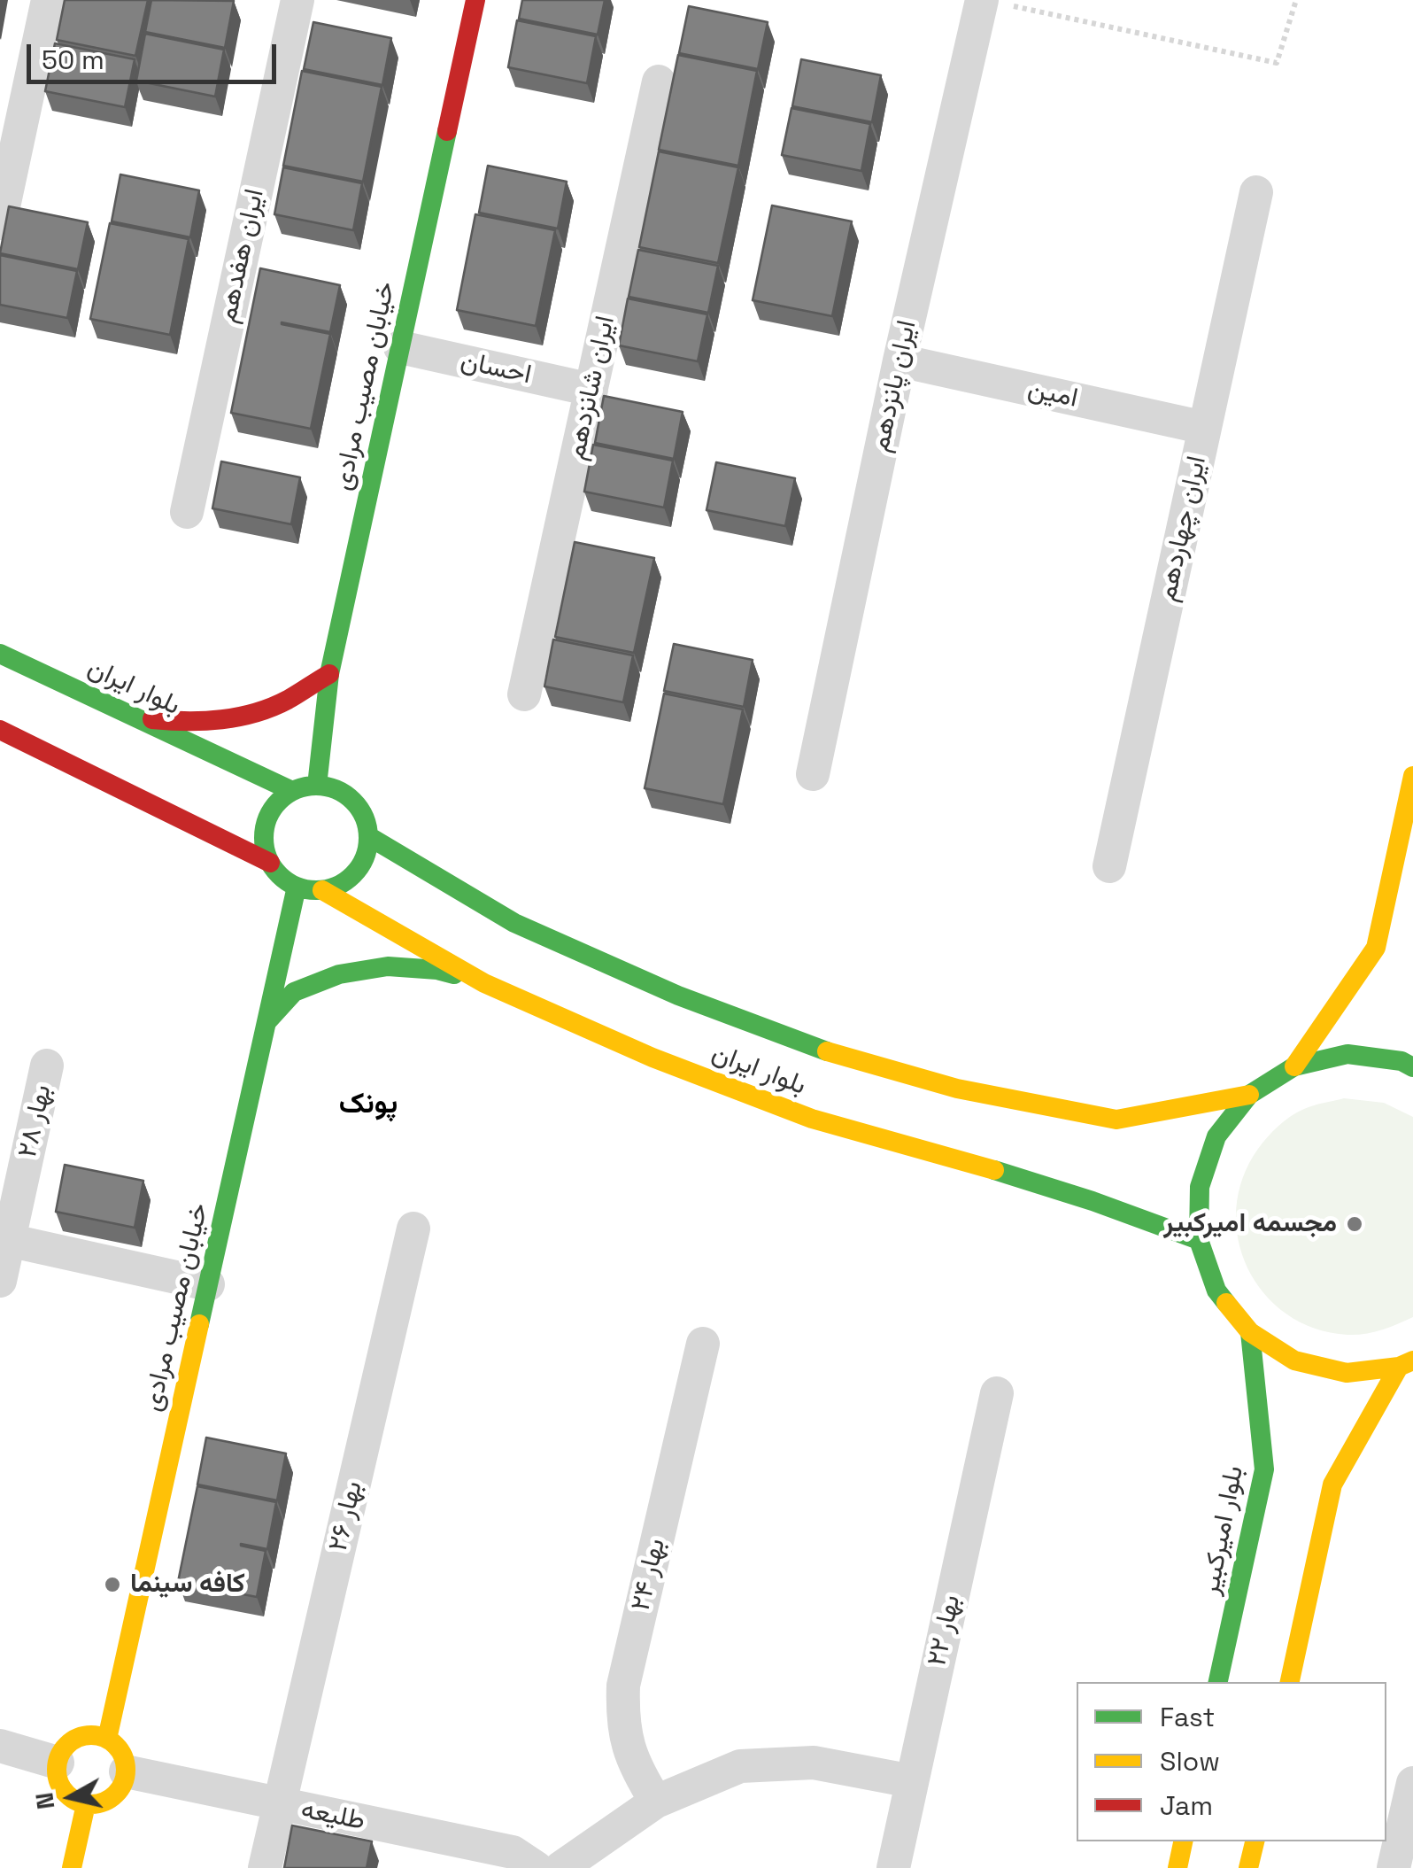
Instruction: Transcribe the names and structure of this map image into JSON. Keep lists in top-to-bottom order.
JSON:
{
  "streets": {
    "main road": ["خیابان مصیب مرادی", "بلوار ایران", "بلوار امیرکبیر"],
    "street": [
      "ایران هفدهم",
      "احسان",
      "ایران پانزدهم",
      "ایران شانزدهم",
      "امین",
      "ایران چهاردهم",
      "بهار ۲۸",
      "بهار ۲۶",
      "بهار ۲۴",
      "بهار ۲۲",
      "طلیعه"
    ]
  },
  "crossings": [
    ["احسان", "خیابان مصیب مرادی"],
    ["احسان", "ایران شانزدهم"],
    ["خیابان مصیب مرادی", "بلوار ایران"],
    ["خیابان مصیب مرادی", "طلیعه"],
    ["ایران پانزدهم", "امین"],
    ["امین", "ایران چهاردهم"],
    ["بهار ۲۶", "طلیعه"]
  ],
  "districts": ["پونک"],
  "places": ["مجسمه امیرکبیر", "کافه سینما"],
  "legend": ["Fast", "Slow", "Jam"],
  "scale_bar": "50 m",
  "north": "left"
}
